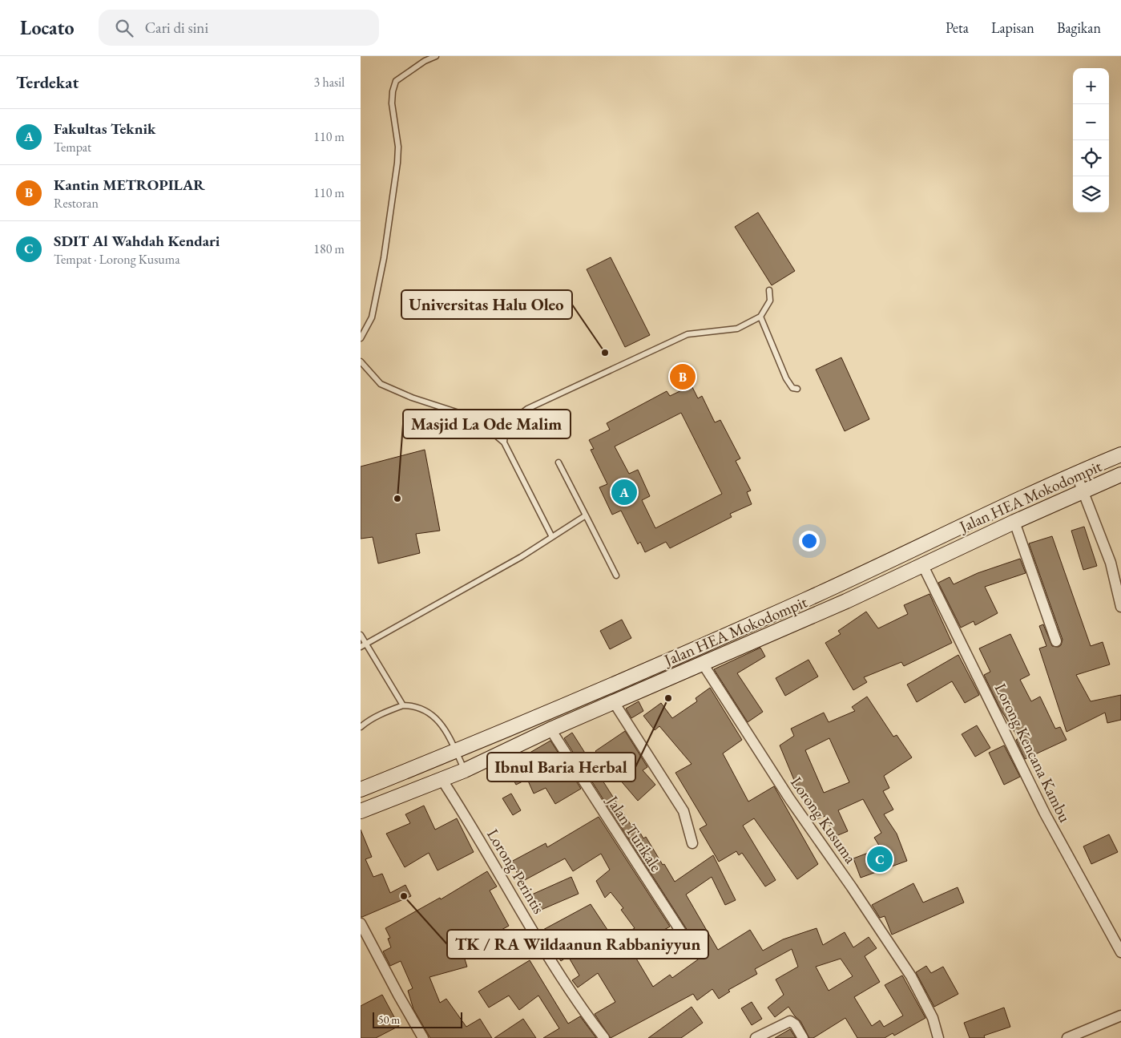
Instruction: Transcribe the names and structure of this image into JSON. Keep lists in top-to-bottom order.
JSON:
{
  "streets": {
    "street": [
      "Jalan HEA Mokodompit",
      "Lorong Kencana Kambu",
      "Lorong Kusuma",
      "Jalan Turikale",
      "Lorong Perintis"
    ]
  },
  "crossings": [
    ["Jalan HEA Mokodompit", "Lorong Kencana Kambu"],
    ["Jalan HEA Mokodompit", "Lorong Kusuma"],
    ["Jalan HEA Mokodompit", "Jalan Turikale"],
    ["Jalan HEA Mokodompit", "Lorong Perintis"]
  ],
  "places": [
    "Universitas Halu Oleo",
    "Masjid La Ode Malim",
    "Ibnul Baria Herbal",
    "TK / RA Wildaanun Rabbaniyyun"
  ],
  "scale_bar": "50 m",
  "page": {
    "header": "Locato",
    "search": "Cari di sini",
    "nav": ["Peta", "Lapisan", "Bagikan"],
    "heading": ["Terdekat", "3 hasil"],
    "map_buttons": ["+", "−"],
    "list": [
      {
        "mark": "A",
        "name": "Fakultas Teknik",
        "note": "Tempat",
        "value": "110 m"
      },
      {
        "mark": "B",
        "name": "Kantin METROPILAR",
        "note": "Restoran",
        "value": "110 m"
      },
      {
        "mark": "C",
        "name": "SDIT Al Wahdah Kendari",
        "note": "Tempat · Lorong Kusuma",
        "value": "180 m"
      }
    ],
    "pins": ["B", "A", "C"],
    "scale": "50 m"
  }
}
